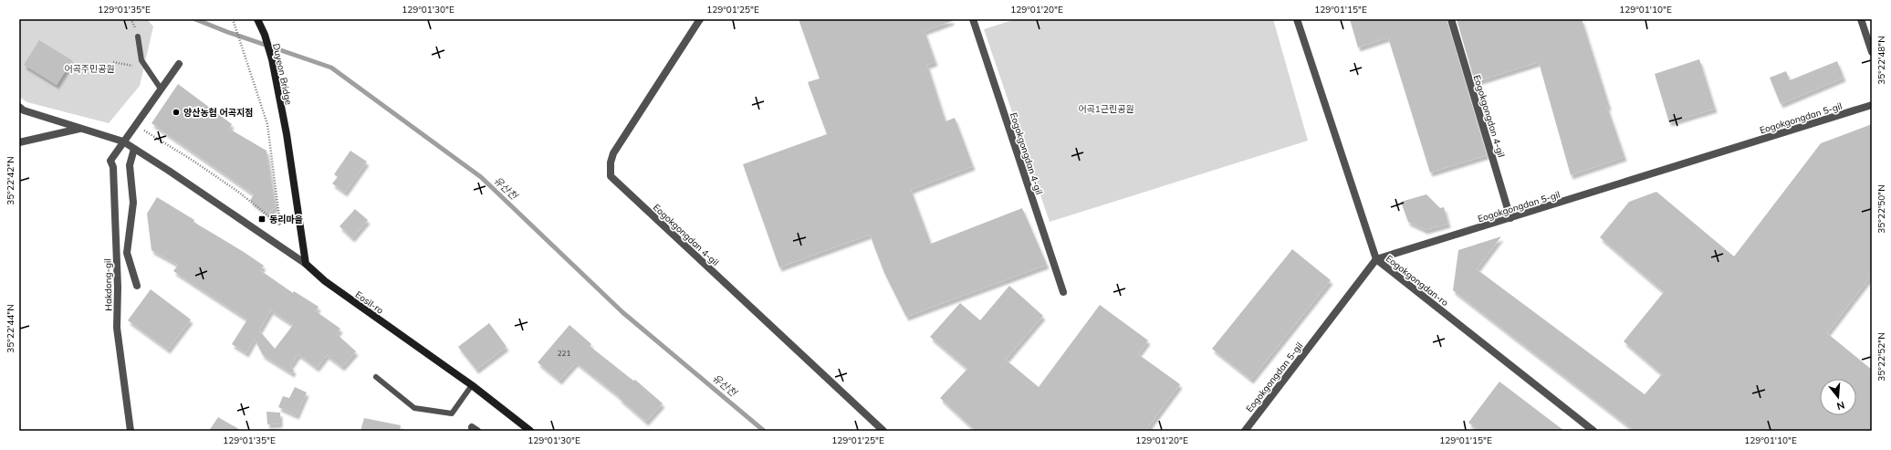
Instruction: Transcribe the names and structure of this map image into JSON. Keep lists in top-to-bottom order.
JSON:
{
  "streets": {
    "main road": ["Duyeon Bridge", "Eosil-ro"],
    "street": [
      "Eogokgongdan 4-gil",
      "Eogokgongdan 5-gil",
      "Eogokgongdan-ro",
      "Hakdong-gil"
    ]
  },
  "crossings": [
    ["Duyeon Bridge", "Eosil-ro"],
    ["Eogokgongdan 4-gil", "Eogokgongdan 5-gil"],
    ["Eogokgongdan 5-gil", "Eogokgongdan-ro"]
  ],
  "water": ["유산천"],
  "parks": ["어곡주민공원", "어곡1근린공원"],
  "places": {
    "other": ["양산농협 어곡지점"],
    "transit": ["동리마을"]
  },
  "house_numbers": ["221"],
  "north": "bottom",
  "coordinates": [
    "129°01'35\"E",
    "129°01'30\"E",
    "129°01'25\"E",
    "129°01'20\"E",
    "129°01'15\"E",
    "129°01'10\"E",
    "35°22'48\"N",
    "35°22'42\"N",
    "35°22'50\"N",
    "35°22'44\"N",
    "35°22'52\"N"
  ]
}
